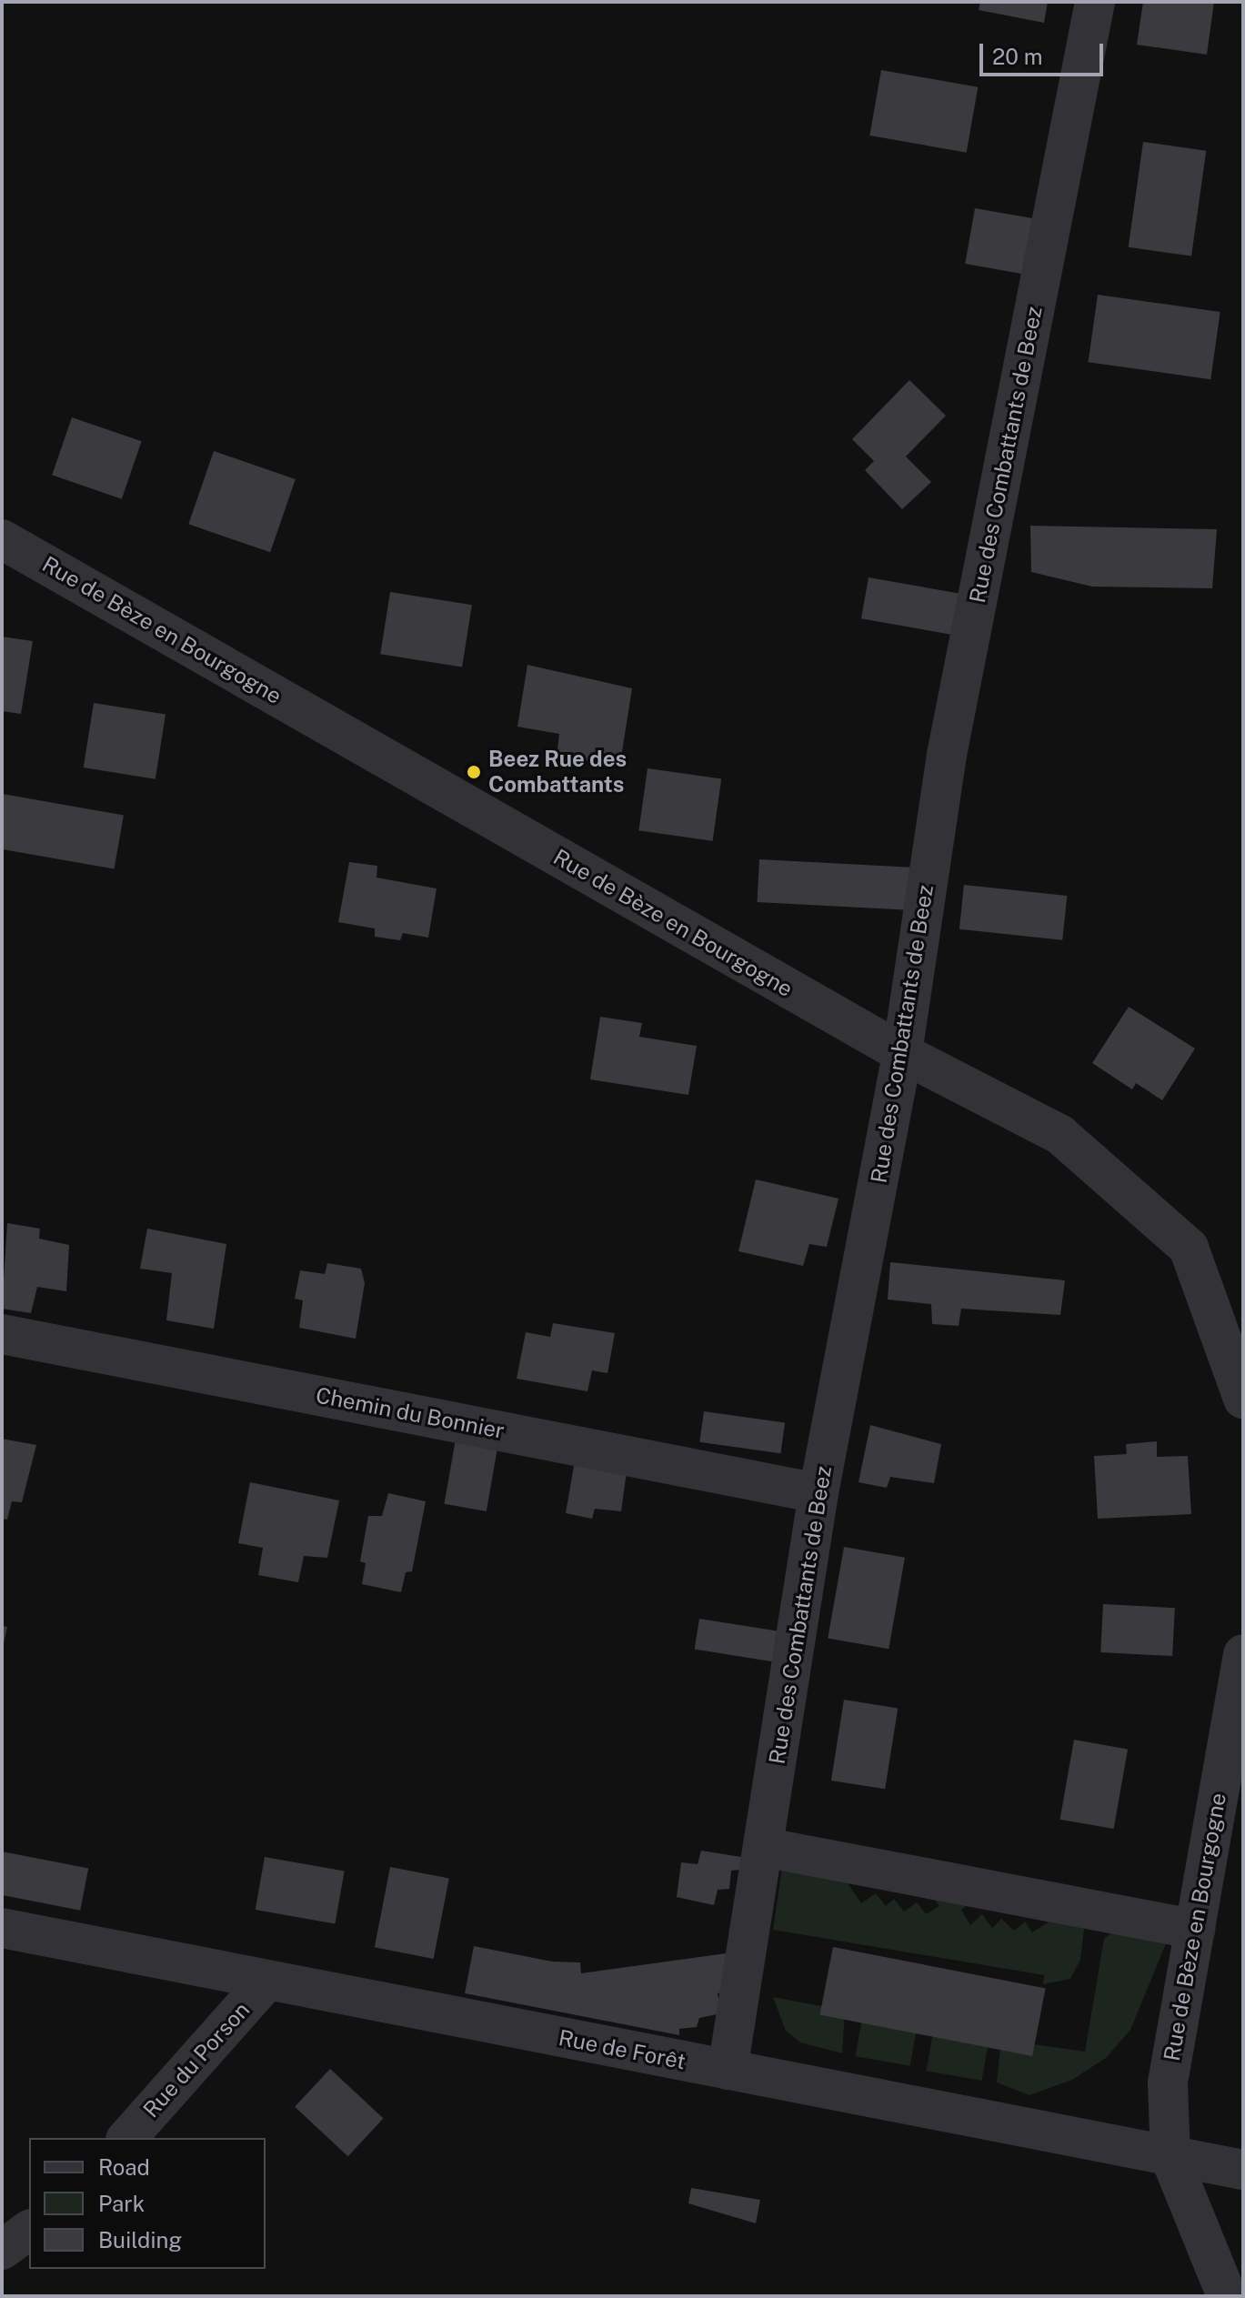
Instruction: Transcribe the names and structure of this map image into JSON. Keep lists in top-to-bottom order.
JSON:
{
  "streets": {
    "street": [
      "Rue des Combattants de Beez",
      "Rue de Bèze en Bourgogne",
      "Chemin du Bonnier",
      "Rue de Forêt",
      "Rue du Porson"
    ]
  },
  "crossings": [
    ["Rue des Combattants de Beez", "Rue de Bèze en Bourgogne"],
    ["Rue des Combattants de Beez", "Chemin du Bonnier"],
    ["Rue des Combattants de Beez", "Rue de Forêt"],
    ["Rue de Bèze en Bourgogne", "Rue de Forêt"],
    ["Rue de Forêt", "Rue du Porson"]
  ],
  "places": ["Beez Rue des Combattants"],
  "legend": ["Road", "Park", "Building"],
  "scale_bar": "20 m"
}
